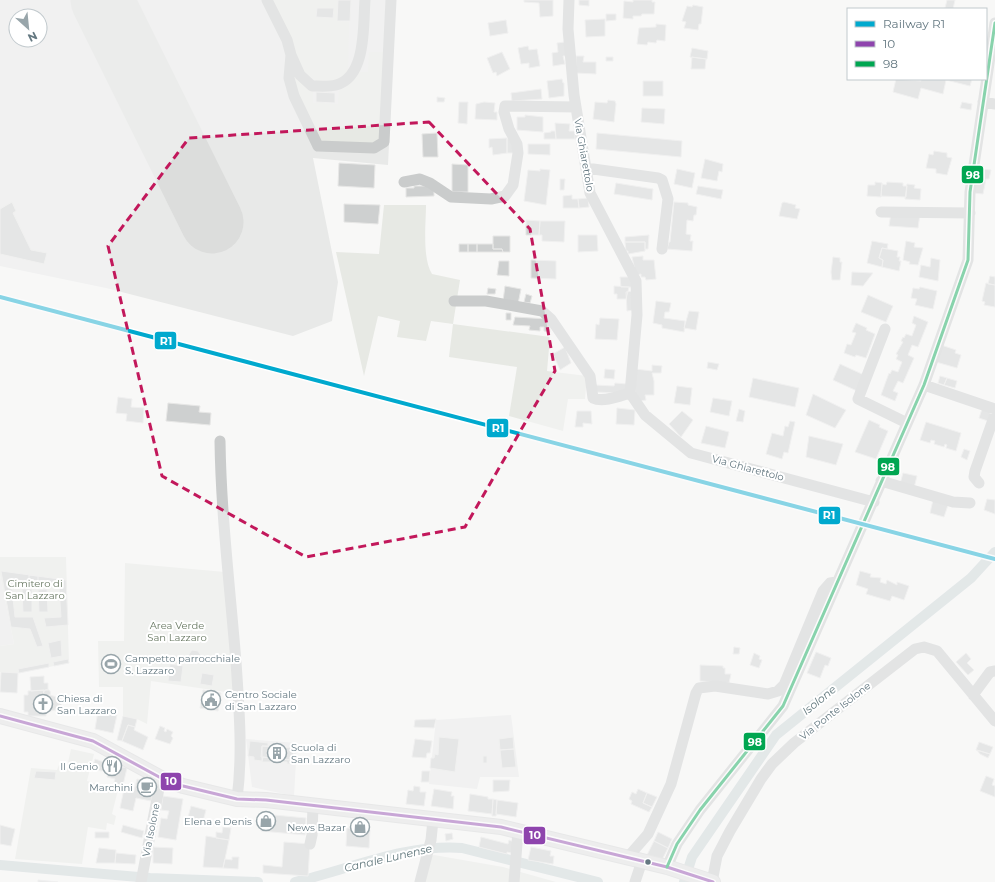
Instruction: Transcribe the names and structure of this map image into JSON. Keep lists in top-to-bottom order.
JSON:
{
  "streets": {
    "street": ["Via Ghiarettolo", "Via Ponte Isolone", "Via Isolone"]
  },
  "water": ["Isolone", "Canale Lunense"],
  "parks": ["Cimitero di San Lazzaro", "Area Verde San Lazzaro"],
  "places": {
    "sports": ["Campetto parrocchiale S. Lazzaro"],
    "public building": ["Centro Sociale di San Lazzaro"],
    "church": ["Chiesa di San Lazzaro"],
    "building": ["Scuola di San Lazzaro"],
    "restaurant": ["Il Genio"],
    "cafe": ["Marchini"],
    "shop": ["Elena e Denis", "News Bazar"]
  },
  "lines": ["transit line 98", "rail line R1", "transit line 10"],
  "legend": ["Railway R1", "10", "98"],
  "north": "bottom right"
}
